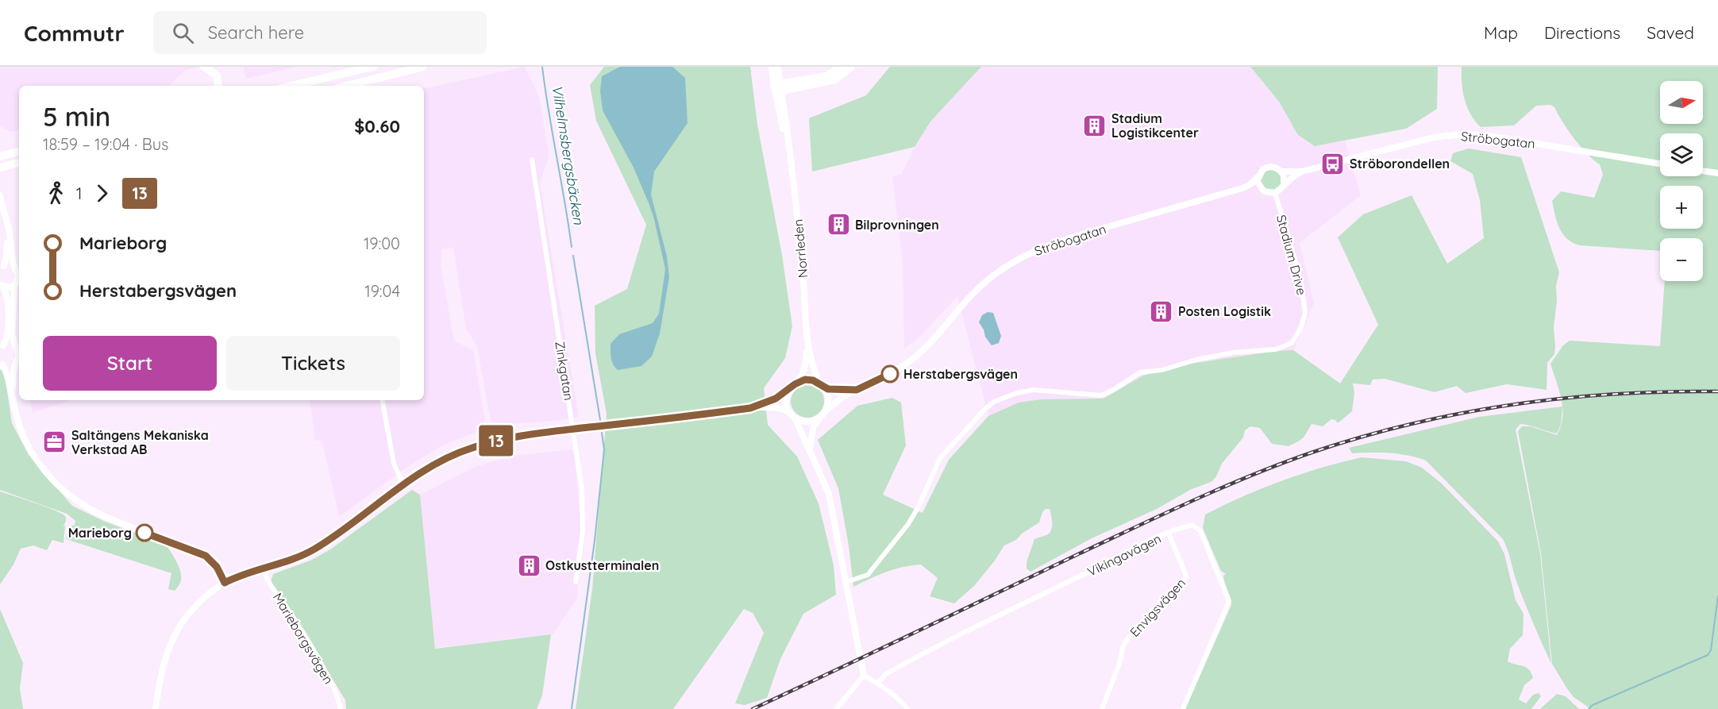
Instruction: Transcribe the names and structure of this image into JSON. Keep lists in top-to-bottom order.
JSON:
{
  "streets": {
    "street": [
      "Ströbogatan",
      "Norrleden",
      "Stadium Drive",
      "Zinkgatan",
      "Vikingavägen",
      "Envigsvägen",
      "Marieborgsvägen"
    ]
  },
  "crossings": [
    ["Ströbogatan", "Stadium Drive"],
    ["Vikingavägen", "Envigsvägen"]
  ],
  "water": ["Vilhelmsbergsbäcken"],
  "places": {
    "building": [
      "Stadium Logistikcenter",
      "Bilprovningen",
      "Posten Logistik",
      "Ostkustterminalen"
    ],
    "bus stop": ["Ströborondellen"],
    "other": ["Herstabergsvägen", "Marieborg"],
    "office": ["Saltängens Mekaniska Verkstad AB"]
  },
  "lines": ["bus line 13"],
  "north": "right",
  "page": {
    "header": "Commutr",
    "search": "Search here",
    "nav": ["Map", "Directions", "Saved"],
    "on_map": "13",
    "map_buttons": ["+", "−"],
    "heading": ["5 min", "18:59 – 19:04 · Bus", "$0.60"],
    "legs": ["1", "13"],
    "list": [
      {
        "name": "Marieborg",
        "value": "19:00"
      },
      {
        "name": "Herstabergsvägen",
        "value": "19:04"
      }
    ],
    "buttons": ["Start", "Tickets"]
  }
}
